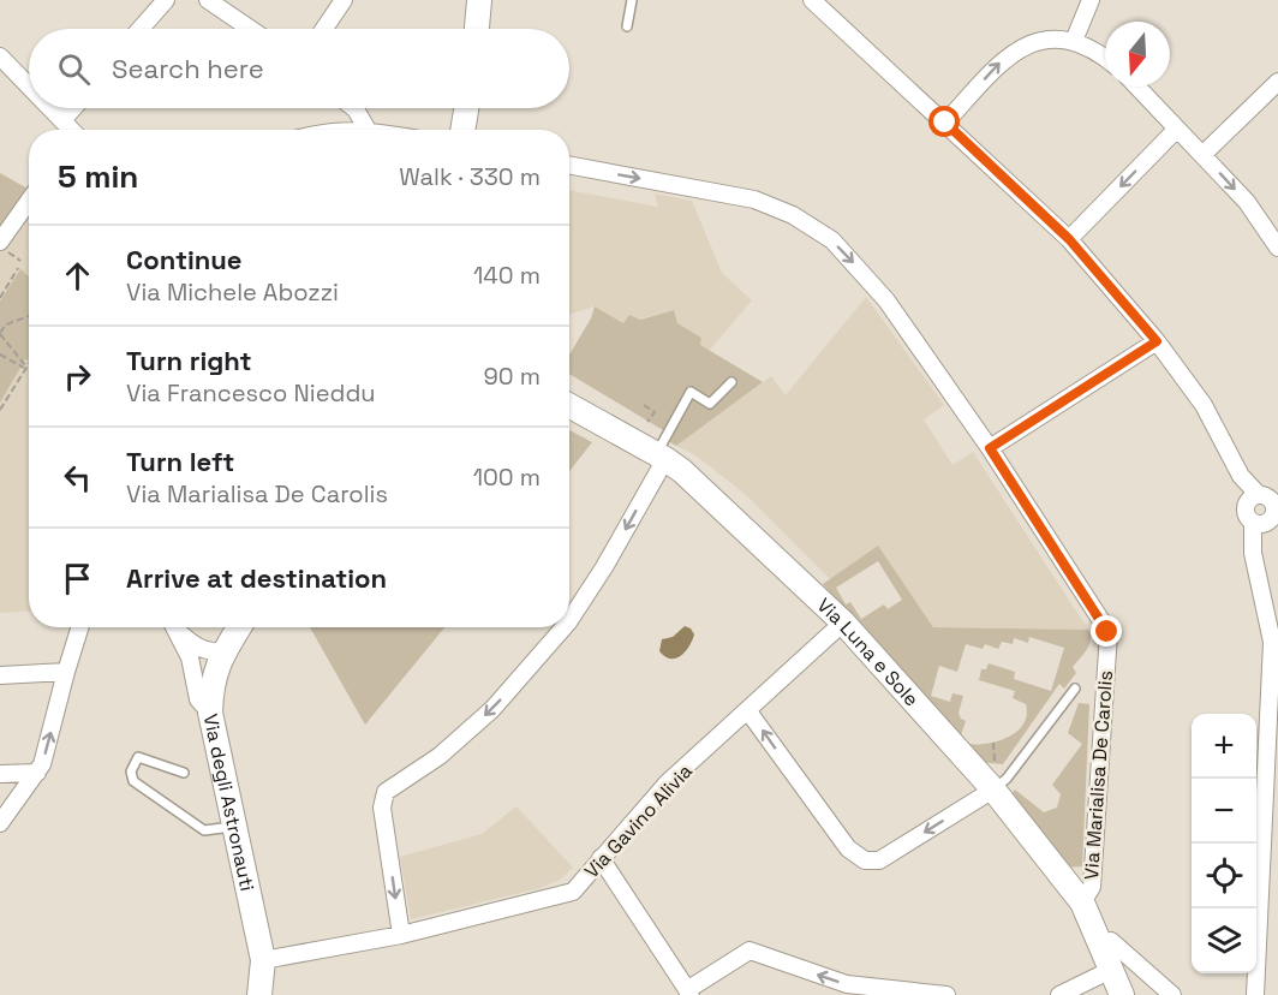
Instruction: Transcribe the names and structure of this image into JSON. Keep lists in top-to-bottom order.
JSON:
{
  "streets": {
    "street": [
      "Via Luna e Sole",
      "Via Marialisa De Carolis",
      "Via degli Astronauti",
      "Via Gavino Alivia"
    ]
  },
  "crossings": [
    ["Via Luna e Sole", "Via Marialisa De Carolis"],
    ["Via Luna e Sole", "Via Gavino Alivia"],
    ["Via degli Astronauti", "Via Gavino Alivia"]
  ],
  "one_way": ["Via Marialisa De Carolis"],
  "north": "bottom",
  "page": {
    "search": "Search here",
    "heading": ["5 min", "Walk · 330 m"],
    "list": [
      ["Continue", "Via Michele Abozzi", "140 m"],
      ["Turn right", "Via Francesco Nieddu", "90 m"],
      ["Turn left", "Via Marialisa De Carolis", "100 m"],
      "Arrive at destination"
    ],
    "map_buttons": ["+", "−"]
  }
}
